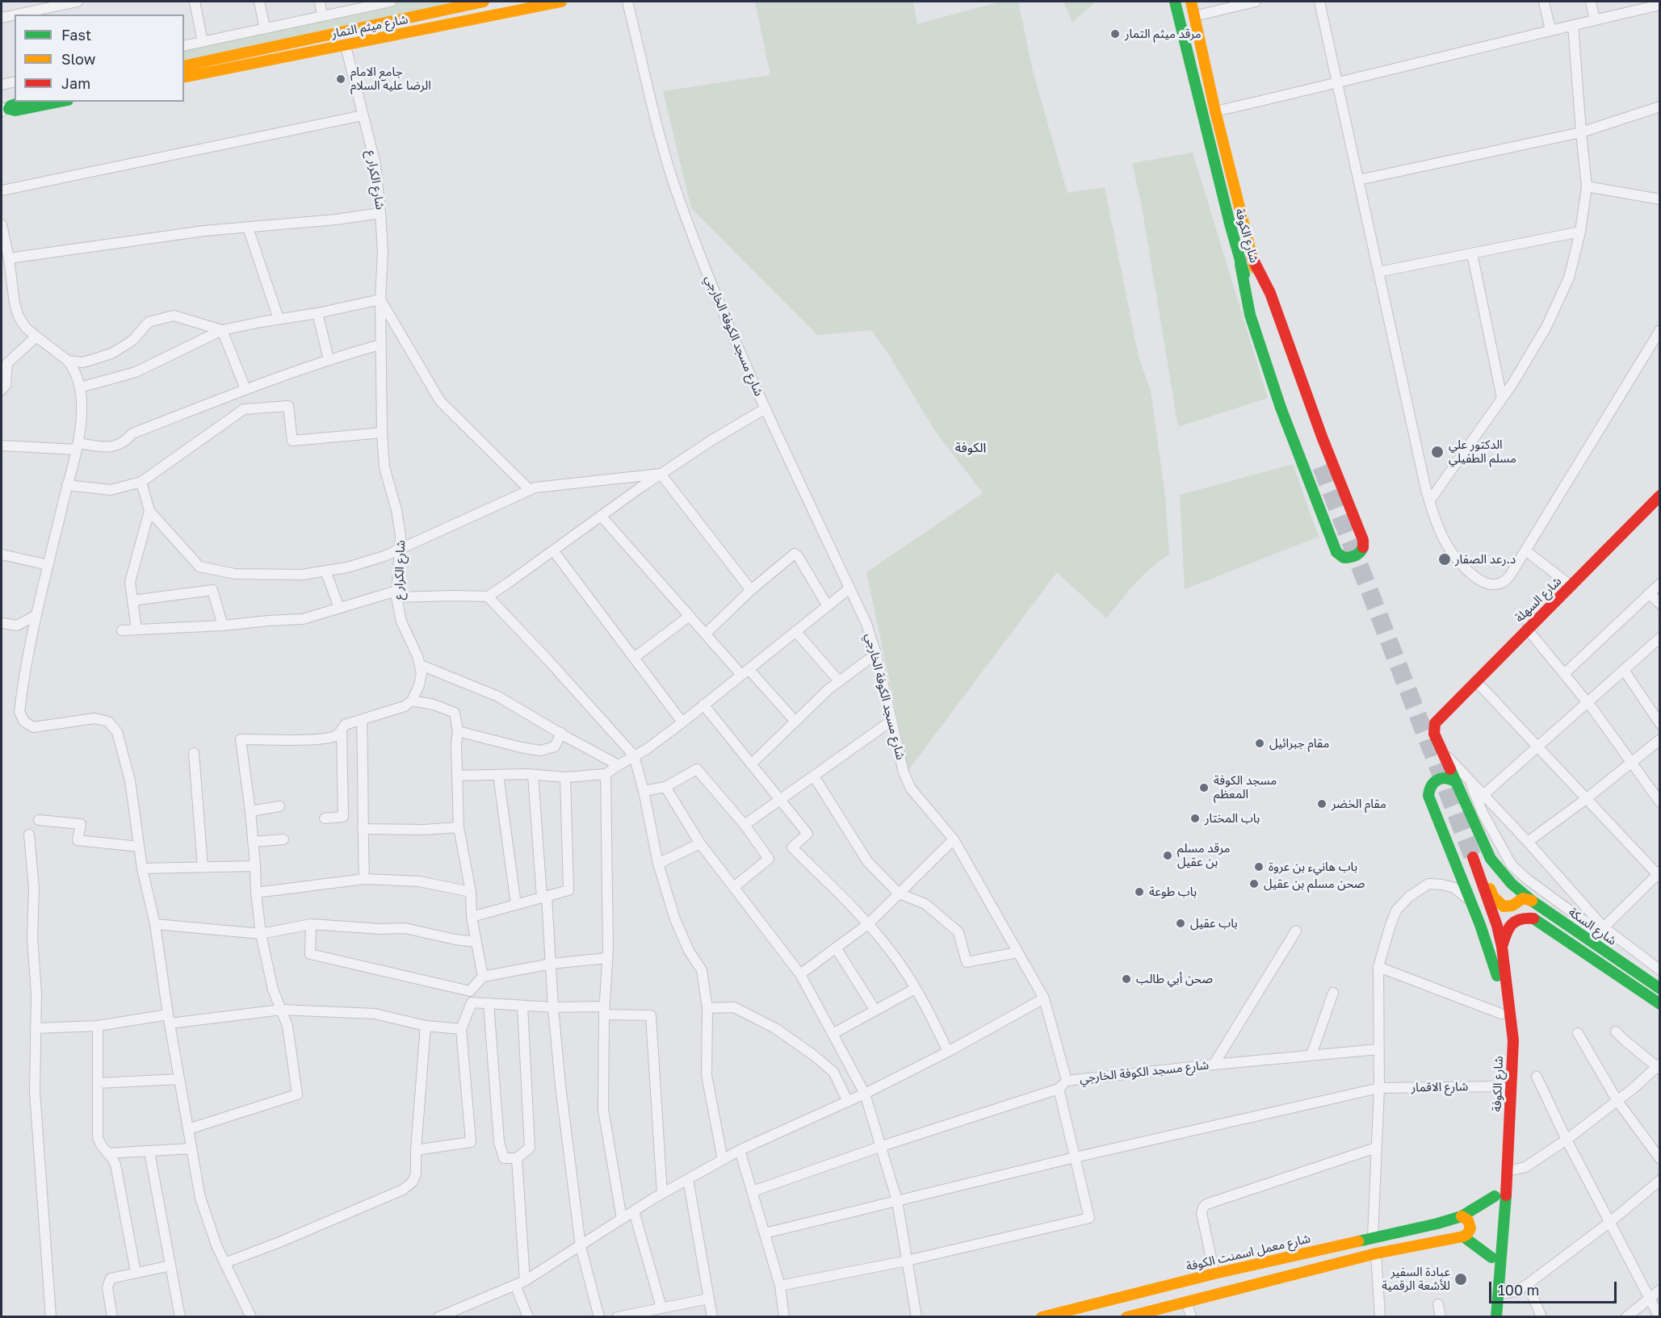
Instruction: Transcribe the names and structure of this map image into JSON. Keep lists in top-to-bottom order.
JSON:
{
  "streets": {
    "main road": [
      "شارع ميثم التمار",
      "شارع الكوفة",
      "شارع السهلة",
      "شارع السكة",
      "شارع معمل اسمنت الكوفة"
    ],
    "street": ["شارع الكرار ع", "شارع مسجد الكوفة الخارجي", "شارع الاقمار"]
  },
  "crossings": [
    ["شارع ميثم التمار", "شارع الكرار ع"],
    ["شارع الكوفة", "شارع الاقمار"],
    ["شارع الكوفة", "شارع معمل اسمنت الكوفة"],
    ["شارع السهلة", "شارع السكة"]
  ],
  "districts": ["الكوفة"],
  "places": [
    "مرقد ميثم التمار",
    "جامع الامام الرضا عليه السلام",
    "الدكتور علي مسلم الطفيلي",
    "د.رعد الصفار",
    "مقام جبرائيل",
    "مسجد الكوفة المعظم",
    "مقام الخضر",
    "باب المختار",
    "مرقد مسلم بن عقيل",
    "باب هانيء بن عروة",
    "صحن مسلم بن عقيل",
    "باب طوعة",
    "باب عقيل",
    "صحن أبي طالب",
    "عيادة السفير للأشعة الرقمية"
  ],
  "legend": ["Fast", "Slow", "Jam"],
  "scale_bar": "100 m"
}
